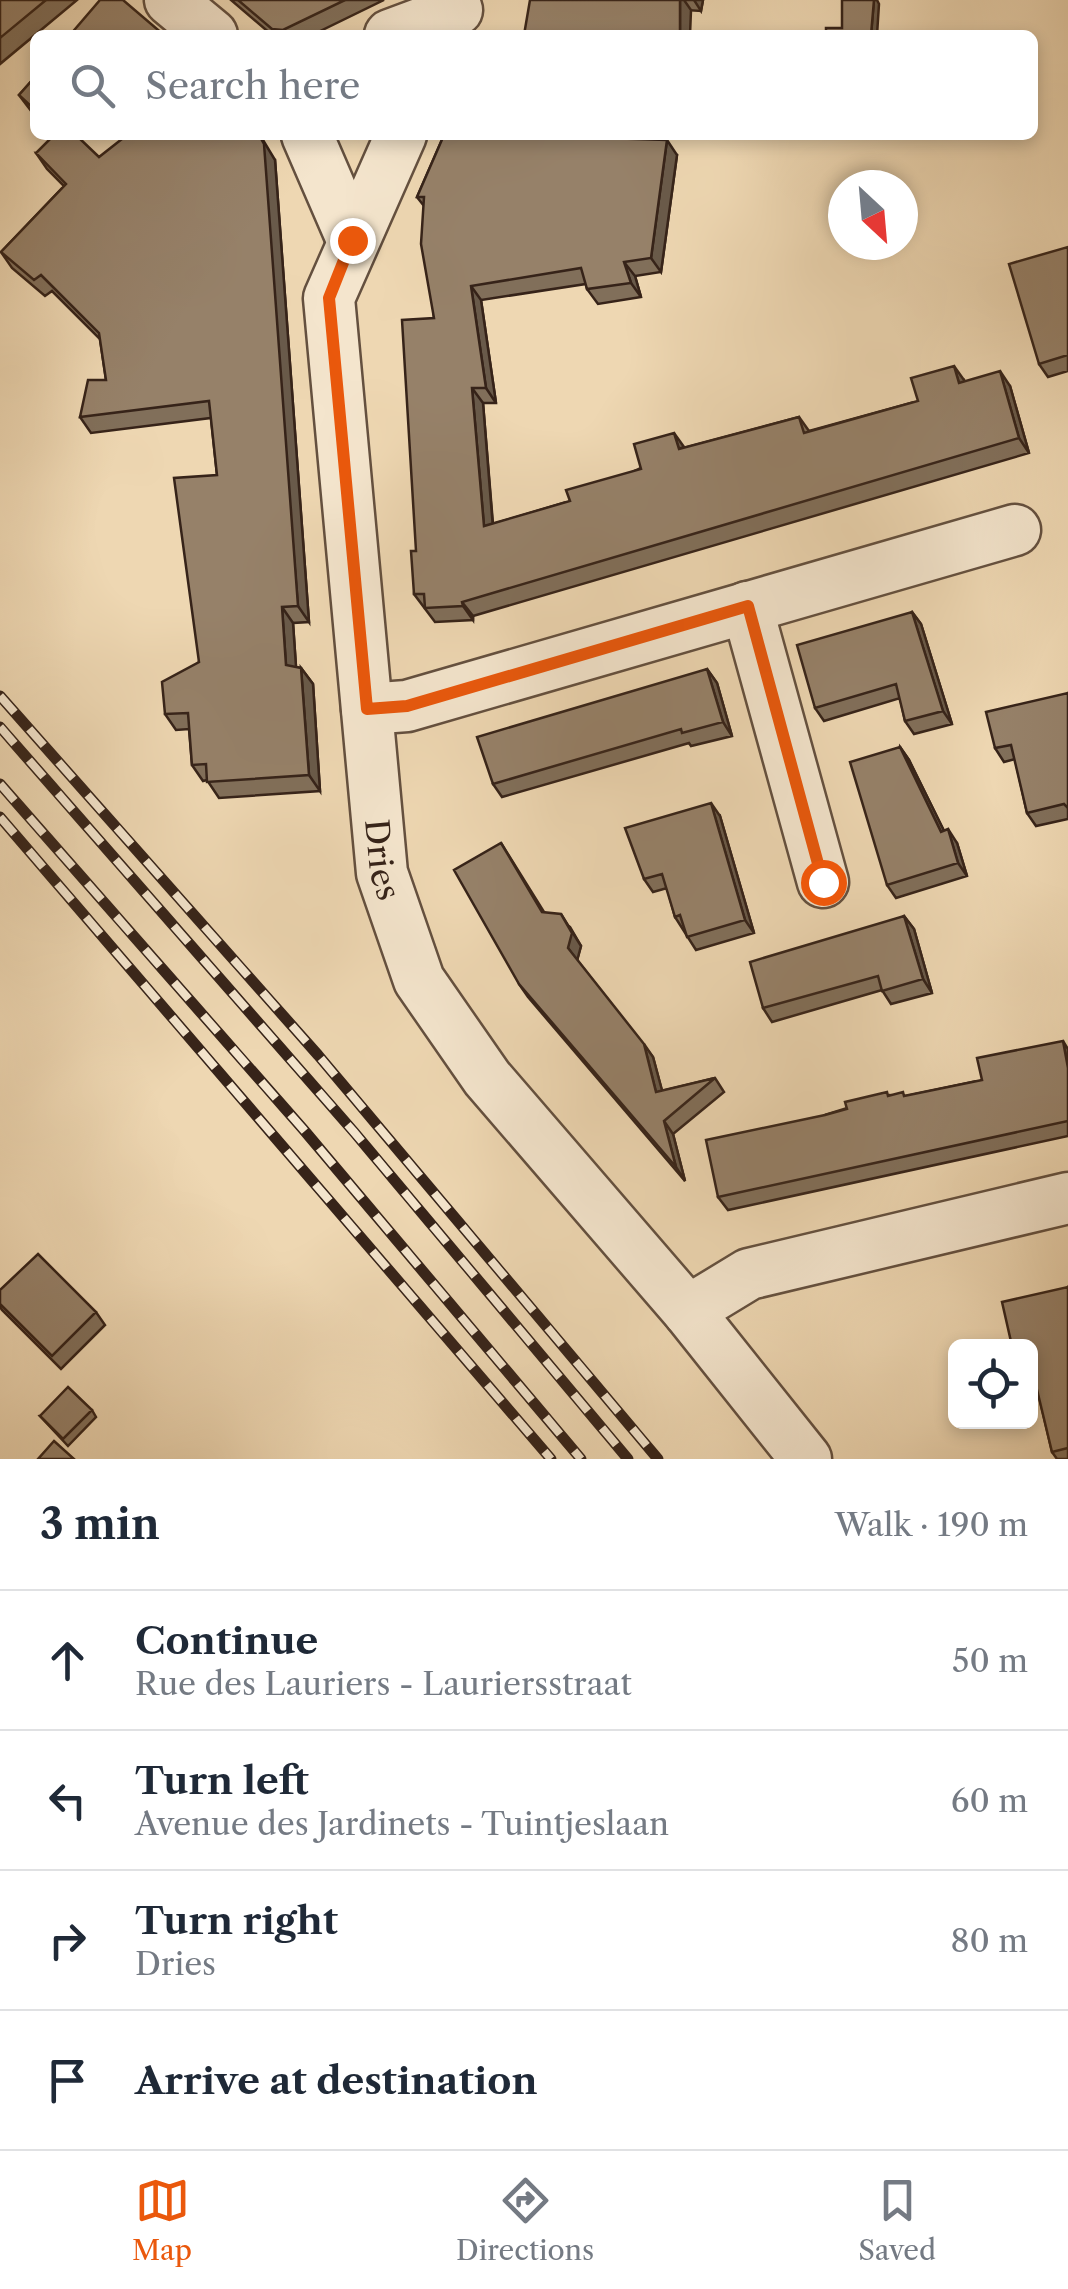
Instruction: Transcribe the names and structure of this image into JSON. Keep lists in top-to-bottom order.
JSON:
{
  "streets": {
    "street": ["Dries"]
  },
  "north": "bottom right",
  "page": {
    "search": "Search here",
    "heading": ["3 min", "Walk · 190 m"],
    "list": [
      ["Continue", "Rue des Lauriers - Lauriersstraat", "50 m"],
      ["Turn left", "Avenue des Jardinets - Tuintjeslaan", "60 m"],
      ["Turn right", "Dries", "80 m"],
      "Arrive at destination"
    ],
    "nav": ["Map", "Directions", "Saved"]
  }
}
